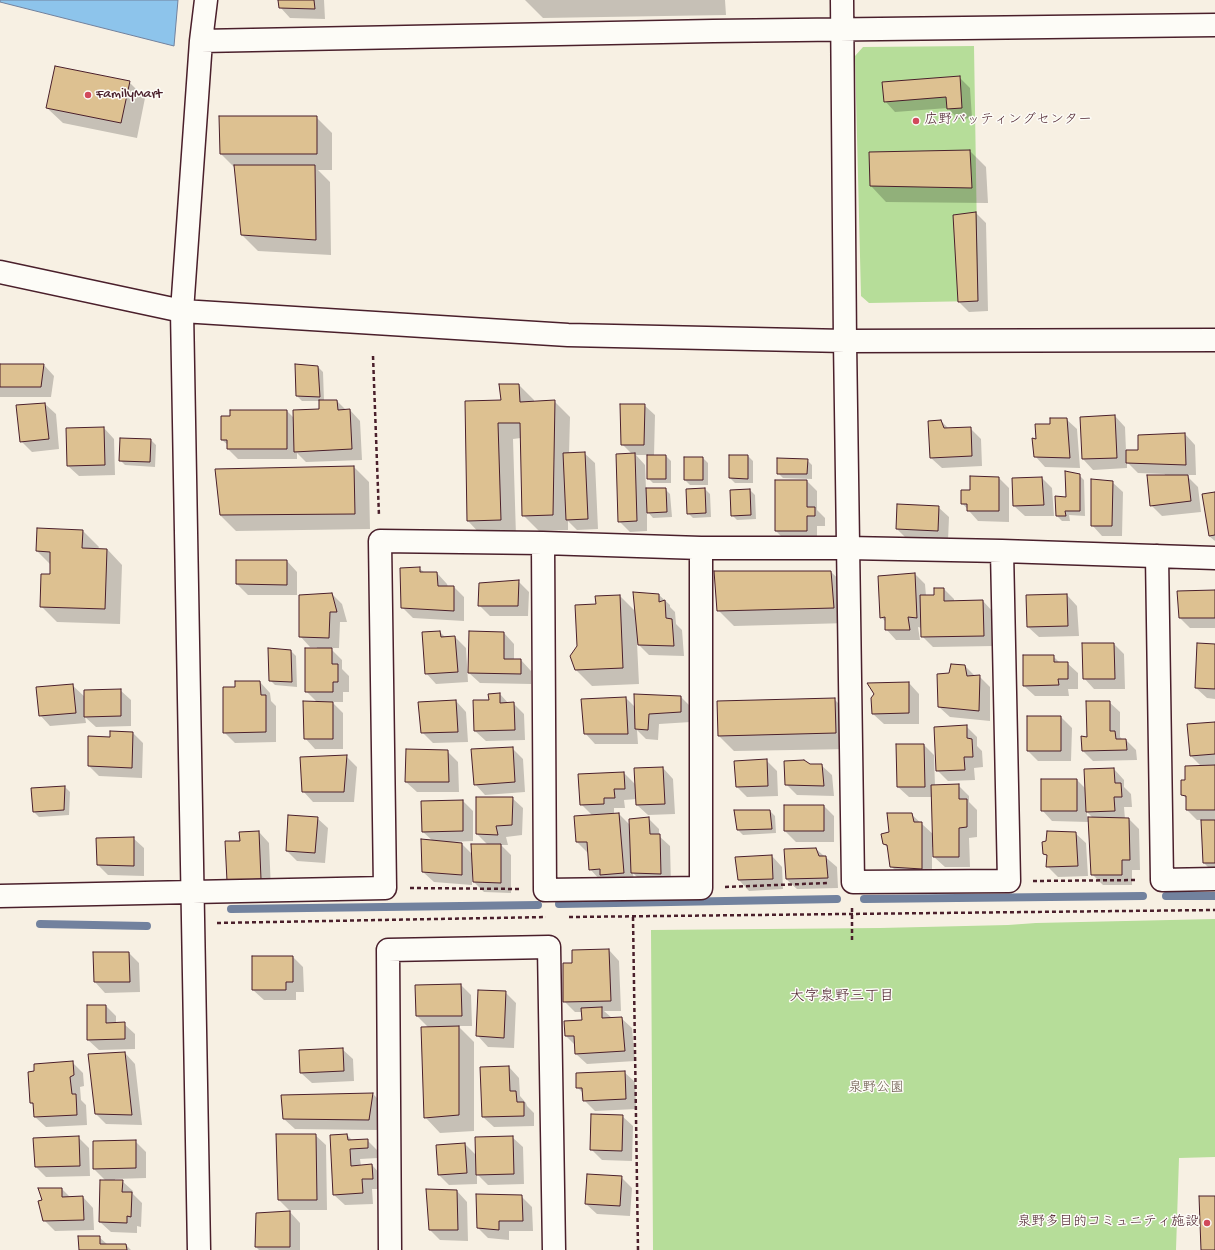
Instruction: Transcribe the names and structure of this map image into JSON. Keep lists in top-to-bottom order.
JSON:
{
  "districts": ["大字泉野三丁目"],
  "parks": ["泉野公園"],
  "places": ["FamilyMart", "広野バッティングセンター", "泉野多目的コミュニティ施設"]
}
